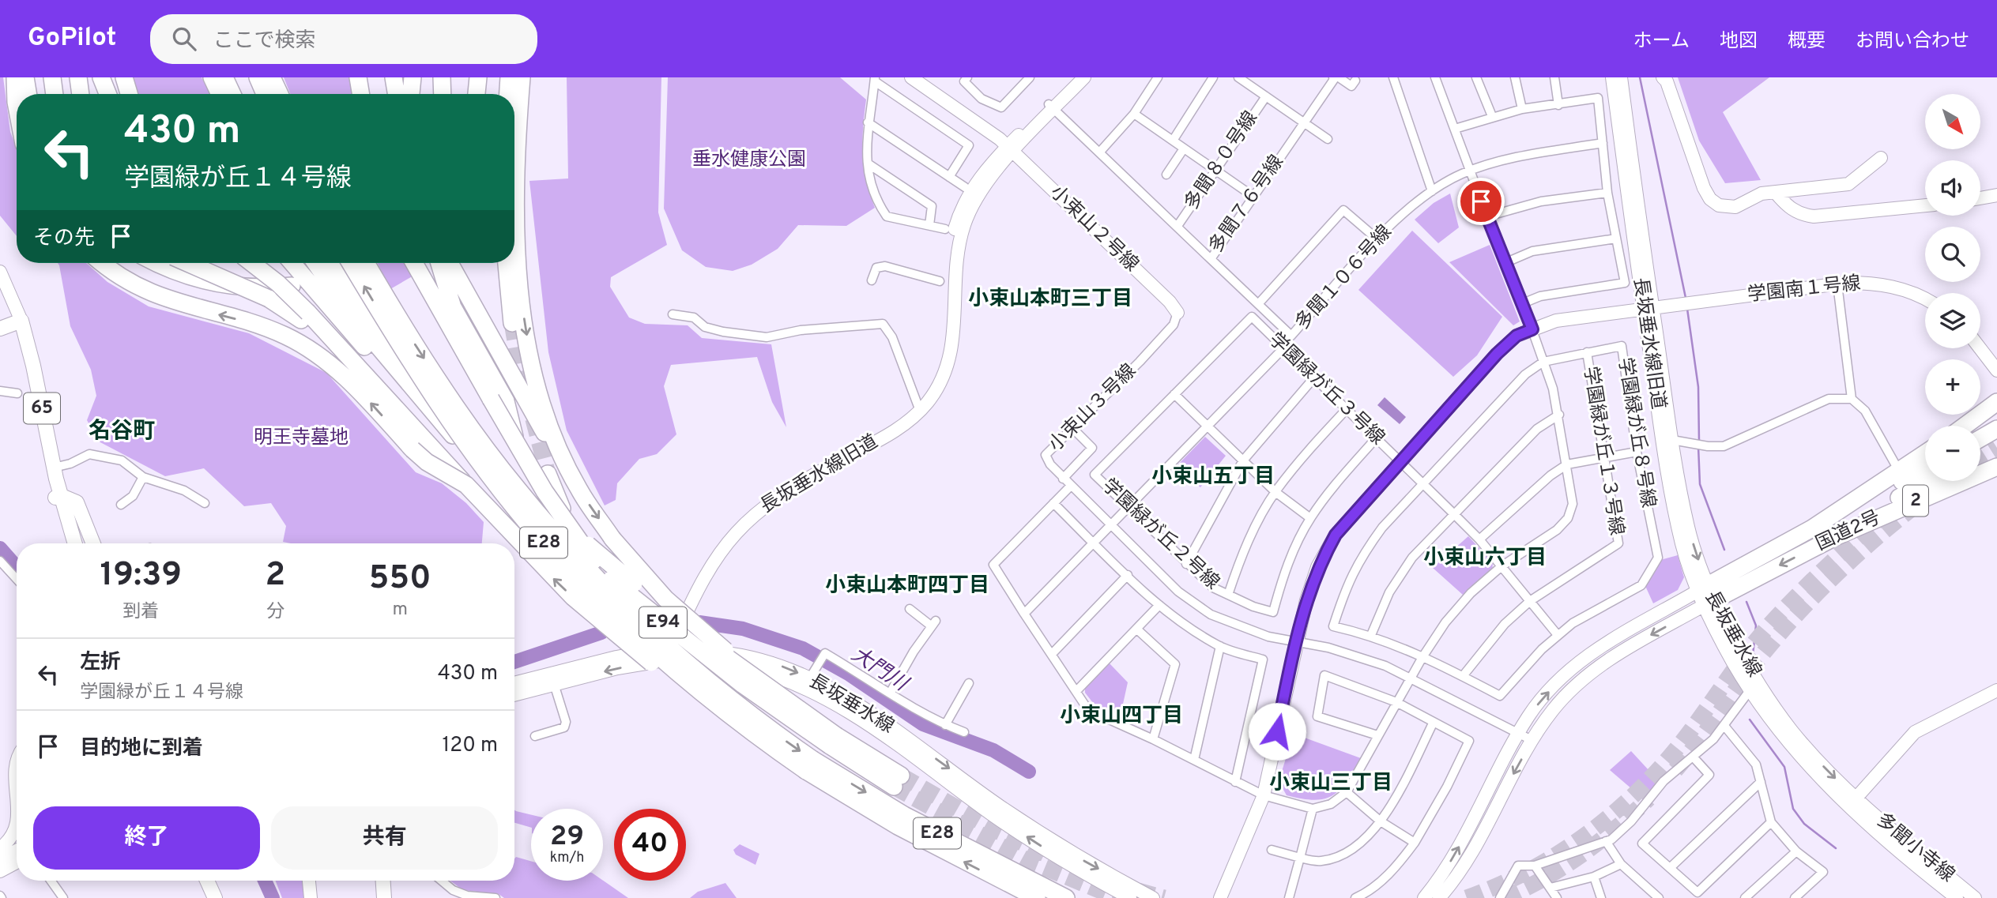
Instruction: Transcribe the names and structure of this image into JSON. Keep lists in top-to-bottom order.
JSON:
{
  "streets": {
    "highway": [
      "2",
      "国道2号",
      "E28",
      "E94"
    ],
    "main road": ["65"],
    "street": [
      "多聞８０号線",
      "多聞７６号線",
      "小束山２号線",
      "多聞１０６号線",
      "学園南１号線",
      "長坂垂水線旧道",
      "学園緑が丘３号線",
      "小束山３号線",
      "学園緑が丘８号線",
      "学園緑が丘１３号線",
      "学園緑が丘２号線",
      "長坂垂水線",
      "多聞小寺線"
    ]
  },
  "crossings": [
    ["多聞８０号線", "多聞７６号線"],
    ["多聞７６号線", "多聞１０６号線"],
    ["多聞７６号線", "長坂垂水線旧道"],
    ["小束山２号線", "長坂垂水線旧道"],
    ["小束山２号線", "小束山３号線"],
    ["学園南１号線", "長坂垂水線旧道"],
    ["学園南１号線", "学園緑が丘３号線"],
    ["学園南１号線", "小束山３号線"],
    ["長坂垂水線旧道", "国道2号"],
    ["長坂垂水線旧道", "長坂垂水線"],
    ["学園緑が丘３号線", "学園緑が丘８号線"],
    ["学園緑が丘３号線", "学園緑が丘１３号線"],
    ["学園緑が丘３号線", "学園緑が丘２号線"],
    ["小束山３号線", "長坂垂水線"],
    ["学園緑が丘８号線", "学園緑が丘１３号線"],
    ["国道2号", "長坂垂水線"],
    ["長坂垂水線", "多聞小寺線"]
  ],
  "districts": [
    "小束山本町三丁目",
    "名谷町",
    "小束山五丁目",
    "小束山六丁目",
    "小束山本町四丁目",
    "小束山四丁目",
    "小束山三丁目"
  ],
  "water": ["大門川"],
  "parks": ["垂水健康公園", "明王寺墓地"],
  "north": "bottom right",
  "page": {
    "header": "GoPilot",
    "search": "ここで検索",
    "nav": [
      "ホーム",
      "地図",
      "概要",
      "お問い合わせ"
    ],
    "map_buttons": ["+", "−"],
    "turn": ["430 m", "学園緑が丘１４号線"],
    "then": "その先",
    "eta": [
      "19:39",
      "到着",
      "2",
      "分",
      "550",
      "m"
    ],
    "list": [
      {
        "name": "左折",
        "note": "学園緑が丘１４号線",
        "value": "430 m"
      },
      {
        "name": "目的地に到着",
        "value": "120 m"
      }
    ],
    "buttons": ["終了", "共有"],
    "speed": "29 km/h",
    "limit": "40"
  }
}
